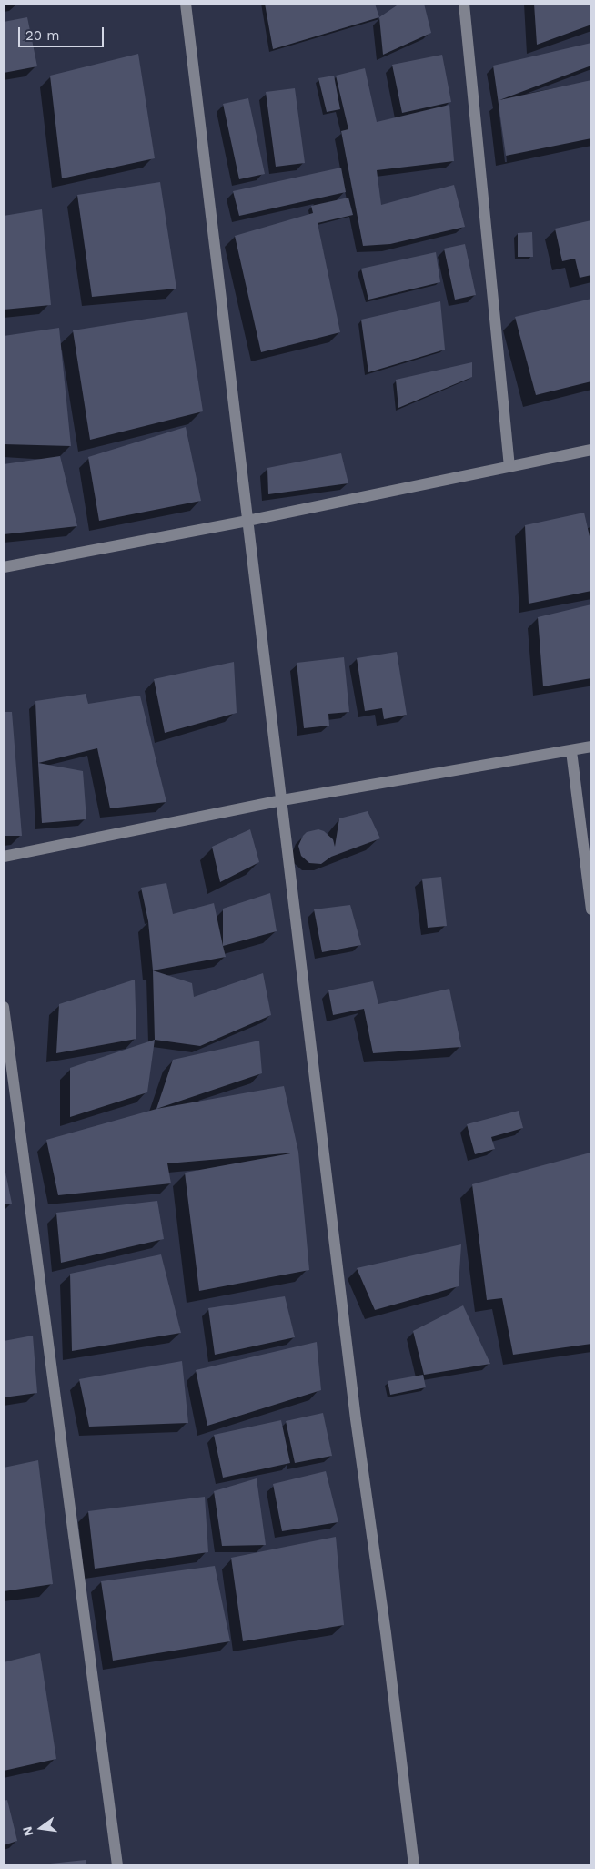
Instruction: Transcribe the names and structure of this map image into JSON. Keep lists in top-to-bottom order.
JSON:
{
  "scale_bar": "20 m",
  "north": "left"
}
